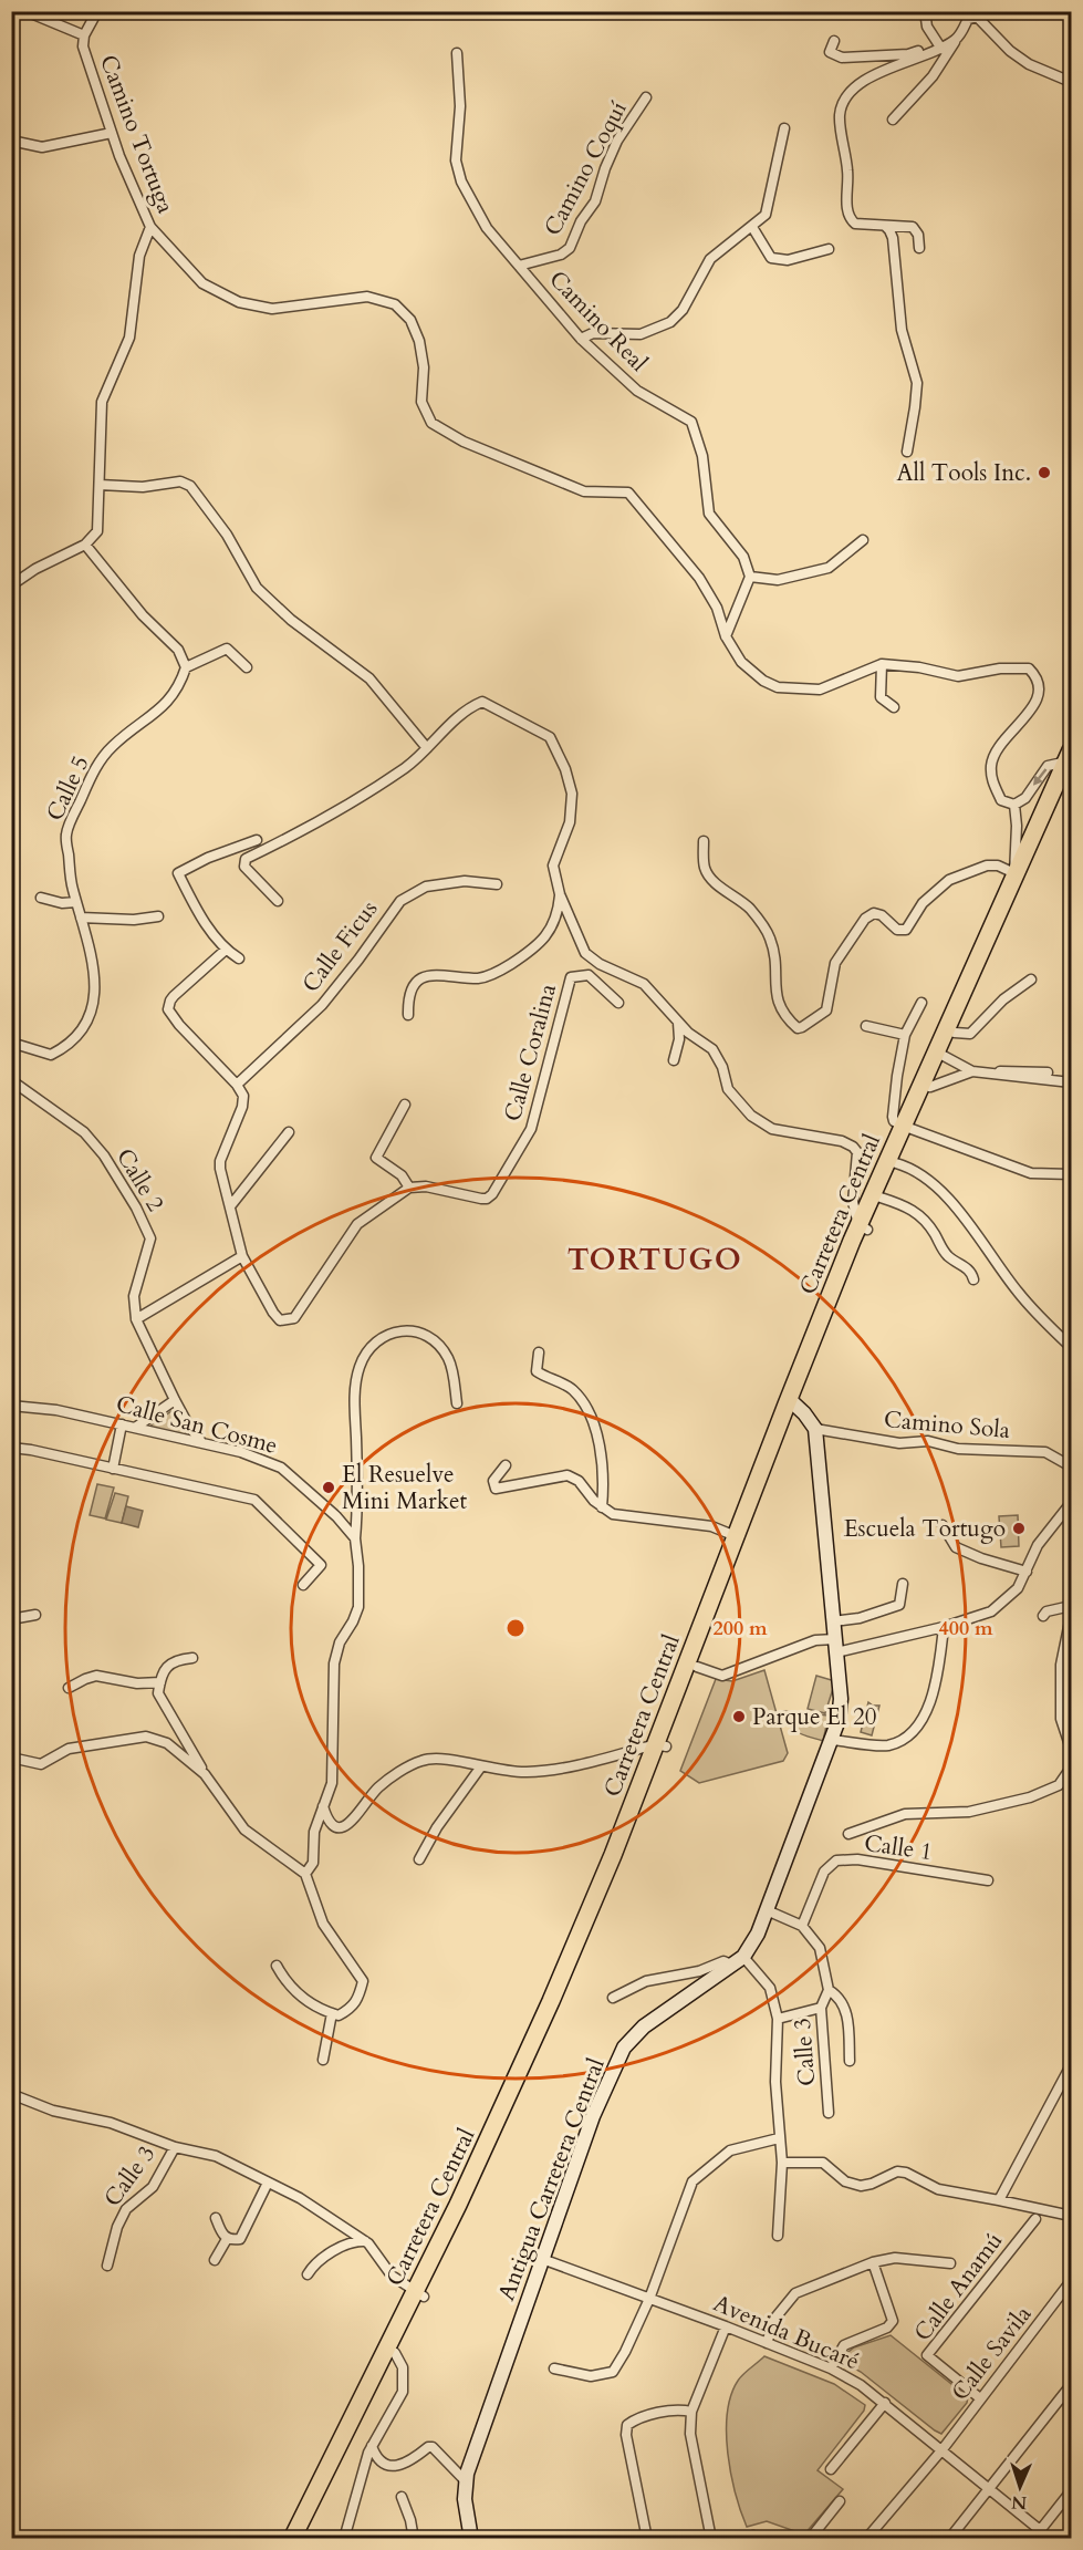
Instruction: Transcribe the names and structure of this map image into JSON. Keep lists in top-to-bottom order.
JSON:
{
  "streets": {
    "highway": ["Carretera Central"],
    "street": [
      "Camino Tortuga",
      "Camino Coquí",
      "Camino Real",
      "Calle 5",
      "Calle Ficus",
      "Calle Coralina",
      "Calle 2",
      "Calle San Cosme",
      "Camino Sola",
      "Calle 1",
      "Calle 3",
      "Antigua Carretera Central",
      "Calle Anamú",
      "Avenida Bucaré",
      "Calle Savila"
    ]
  },
  "crossings": [
    ["Camino Coquí", "Camino Real"],
    ["Calle 2", "Calle San Cosme"],
    ["Camino Sola", "Antigua Carretera Central"],
    ["Antigua Carretera Central", "Avenida Bucaré"],
    ["Calle Anamú", "Calle Savila"],
    ["Avenida Bucaré", "Calle Savila"]
  ],
  "districts": ["TORTUGO"],
  "places": [
    "All Tools Inc.",
    "El Resuelve Mini Market",
    "Escuela Tortugo",
    "Parque El 20"
  ],
  "north": "bottom",
  "rings": ["200 m", "400 m"]
}
